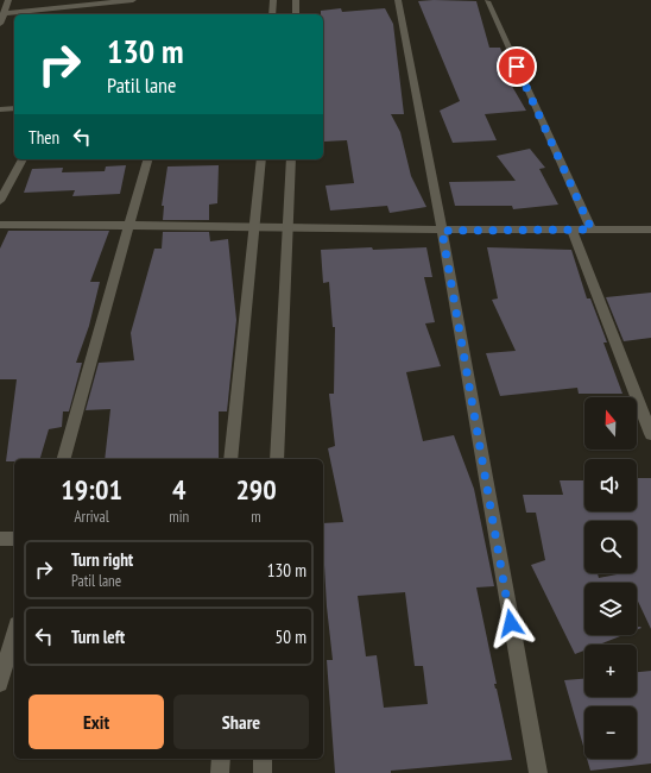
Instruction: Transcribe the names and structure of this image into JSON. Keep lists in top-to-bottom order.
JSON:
{
  "north": "top",
  "page": {
    "turn": ["130 m", "Patil lane"],
    "then": "Then",
    "map_buttons": ["+", "−"],
    "eta": [
      "19:01",
      "Arrival",
      "4",
      "min",
      "290",
      "m"
    ],
    "list": [
      {
        "name": "Turn right",
        "note": "Patil lane",
        "value": "130 m"
      },
      {
        "name": "Turn left",
        "value": "50 m"
      }
    ],
    "buttons": ["Exit", "Share"]
  }
}
